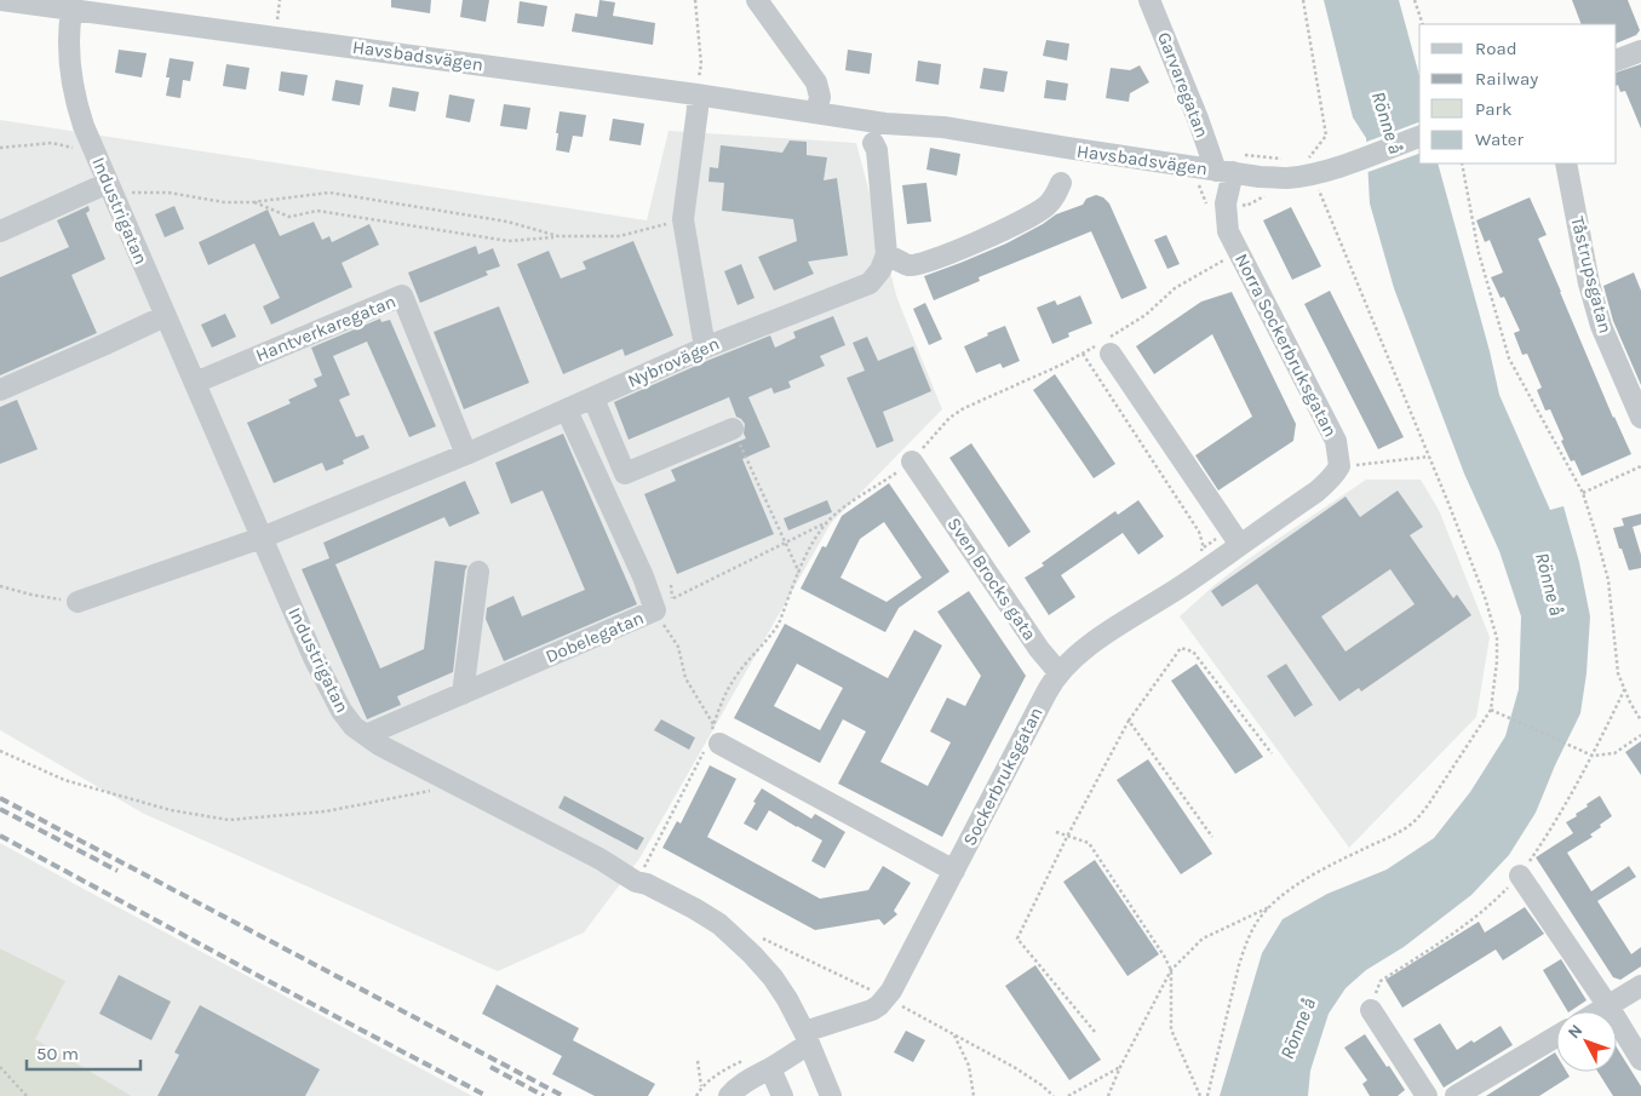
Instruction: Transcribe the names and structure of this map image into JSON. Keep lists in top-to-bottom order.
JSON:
{
  "streets": {
    "street": [
      "Havsbadsvägen",
      "Garvaregatan",
      "Industrigatan",
      "Tåstrupsgatan",
      "Hantverkaregatan",
      "Norra Sockerbruksgatan",
      "Nybrovägen",
      "Sven Brocks gata",
      "Dobelegatan",
      "Sockerbruksgatan"
    ]
  },
  "crossings": [
    ["Havsbadsvägen", "Garvaregatan"],
    ["Havsbadsvägen", "Industrigatan"],
    ["Havsbadsvägen", "Norra Sockerbruksgatan"],
    ["Garvaregatan", "Norra Sockerbruksgatan"],
    ["Industrigatan", "Hantverkaregatan"],
    ["Industrigatan", "Nybrovägen"],
    ["Industrigatan", "Dobelegatan"],
    ["Industrigatan", "Sockerbruksgatan"],
    ["Hantverkaregatan", "Nybrovägen"],
    ["Nybrovägen", "Dobelegatan"],
    ["Sven Brocks gata", "Sockerbruksgatan"]
  ],
  "water": ["Rönne å"],
  "legend": [
    "Road",
    "Railway",
    "Park",
    "Water"
  ],
  "scale_bar": "50 m",
  "north": "top left"
}
